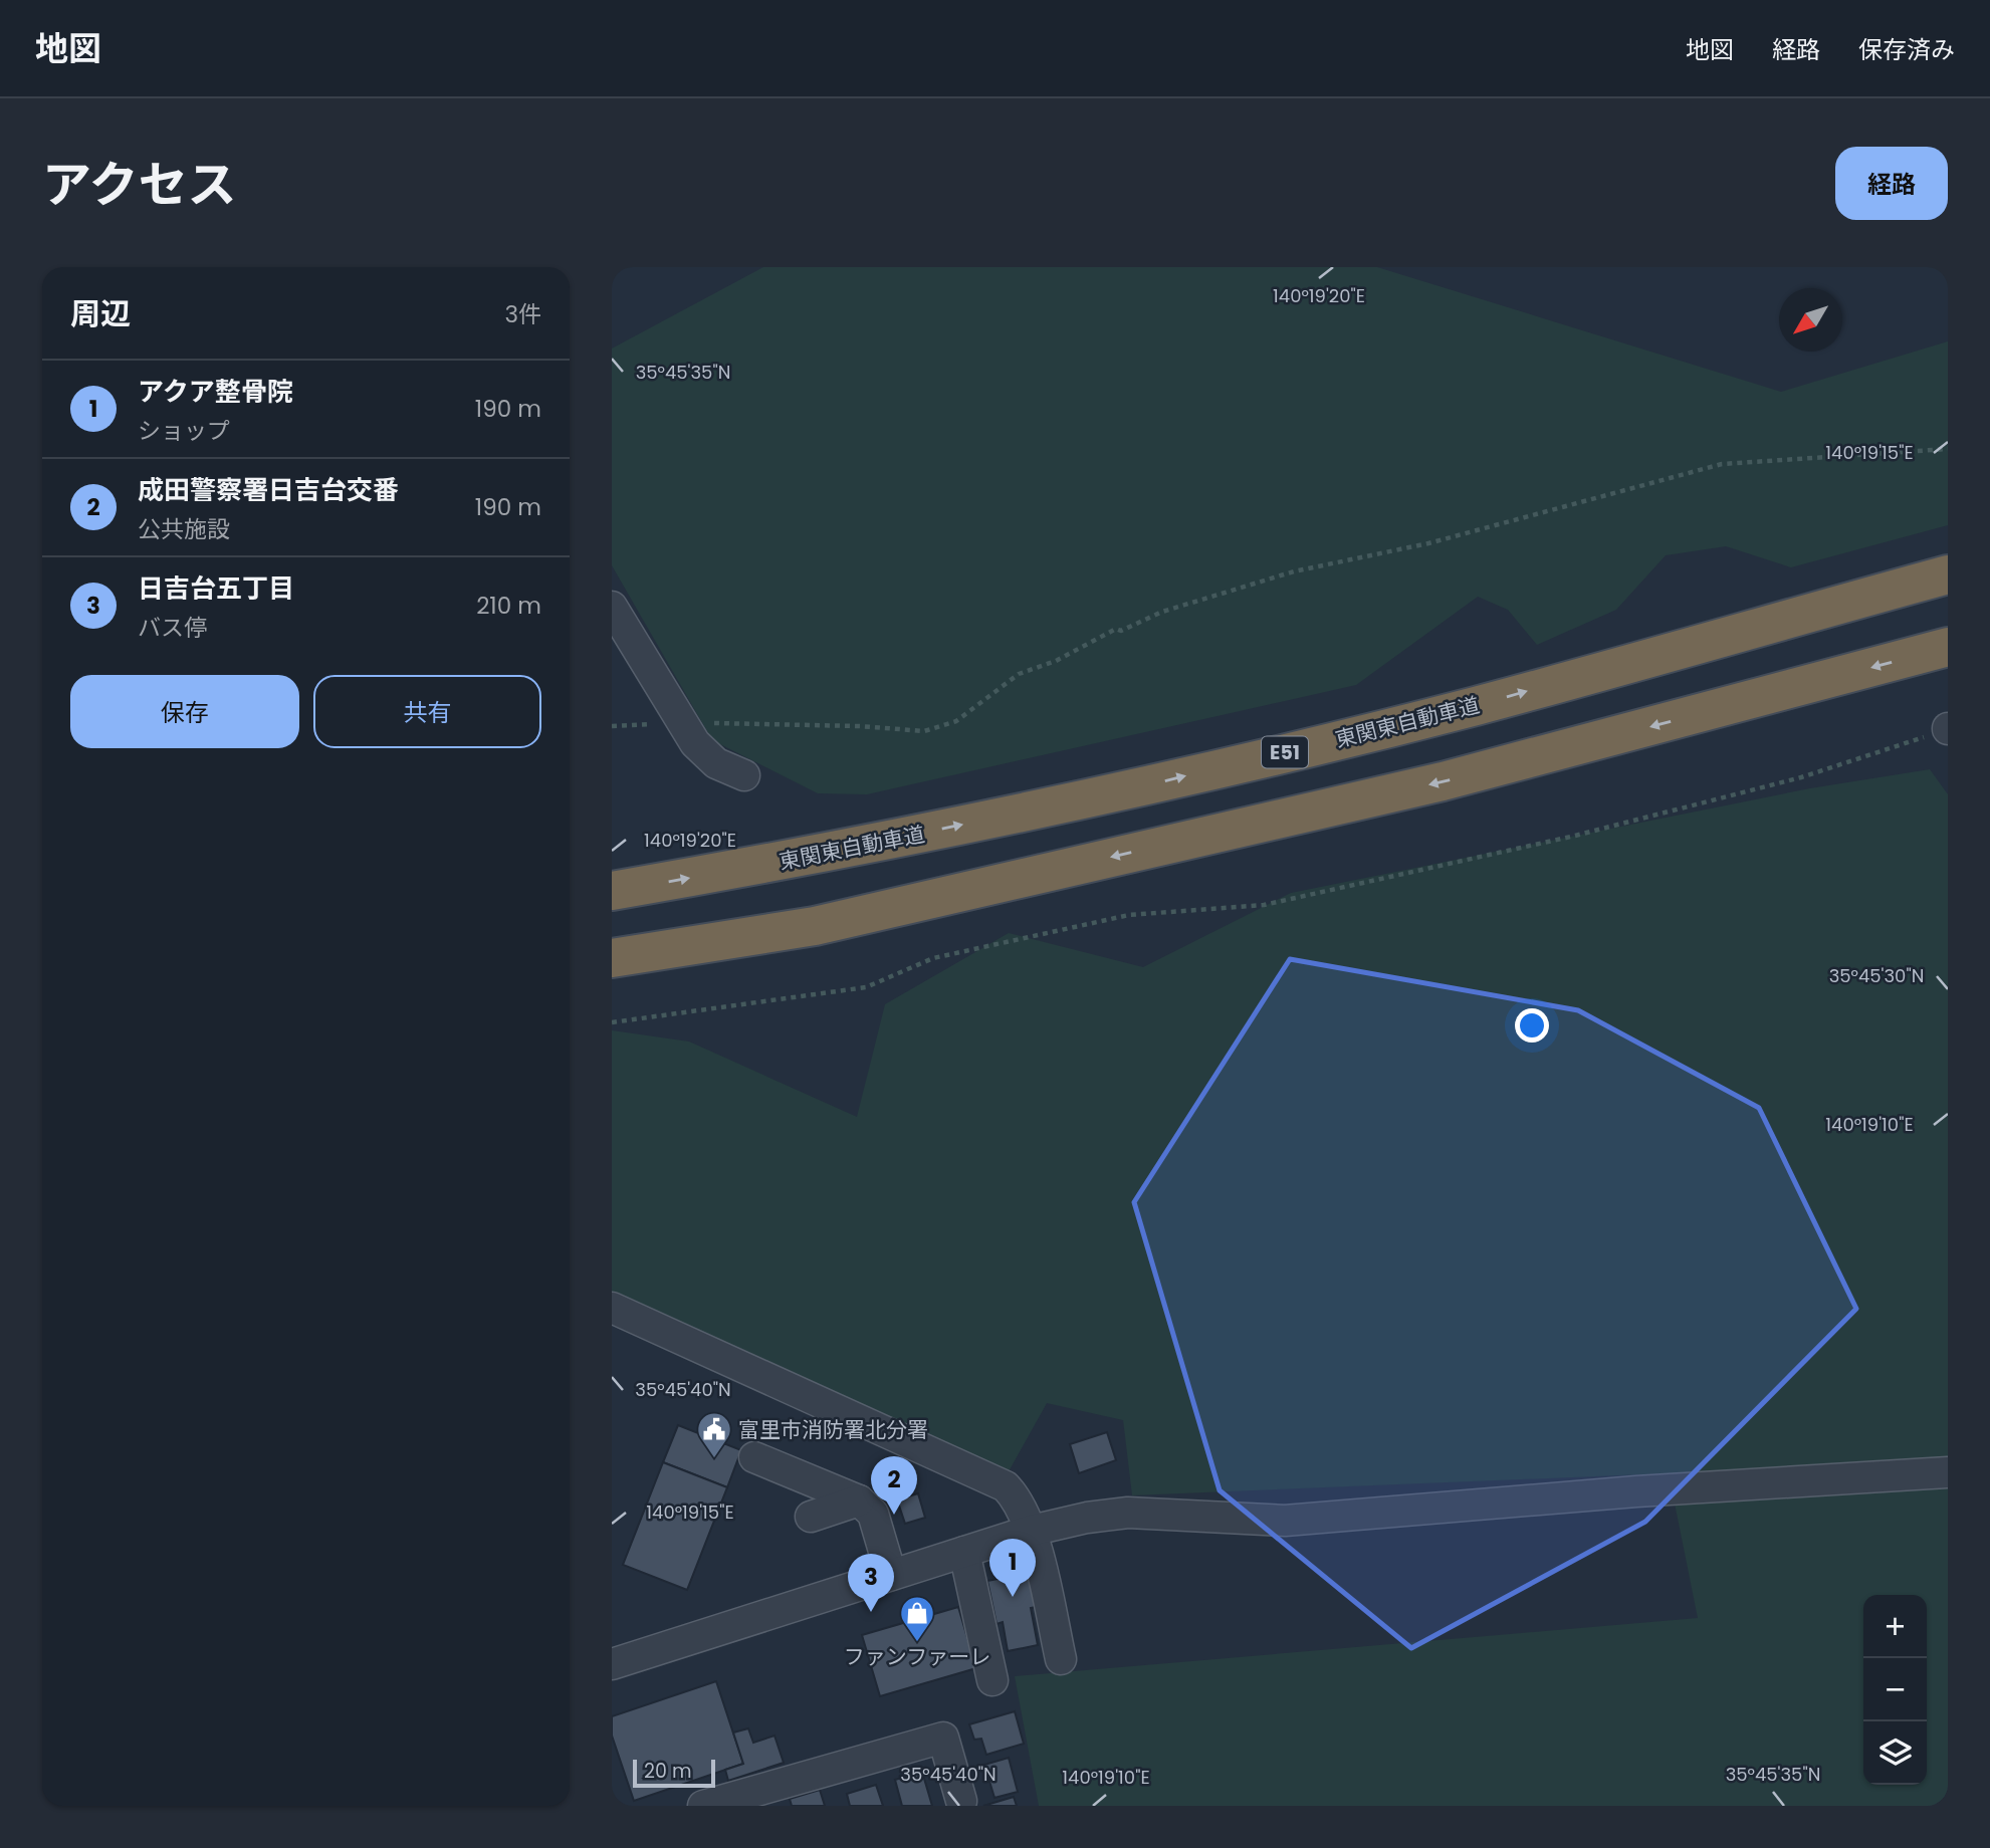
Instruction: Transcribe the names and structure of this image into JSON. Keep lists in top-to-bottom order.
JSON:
{
  "streets": {
    "highway": ["東関東自動車道", "E51"]
  },
  "places": {
    "public building": ["富里市消防署北分署"],
    "shop": ["ファンファーレ"]
  },
  "scale_bar": "20 m",
  "north": "bottom left",
  "page": {
    "header": "地図",
    "nav": ["地図", "経路", "保存済み"],
    "title": "アクセス",
    "buttons": [
      "経路",
      ["保存", "共有"]
    ],
    "heading": ["周辺", "3件"],
    "list": [
      {
        "mark": "1",
        "name": "アクア整骨院",
        "note": "ショップ",
        "value": "190 m"
      },
      {
        "mark": "2",
        "name": "成田警察署日吉台交番",
        "note": "公共施設",
        "value": "190 m"
      },
      {
        "mark": "3",
        "name": "日吉台五丁目",
        "note": "バス停",
        "value": "210 m"
      }
    ],
    "pins": ["2", "1", "3"],
    "map_buttons": ["+", "−"],
    "scale": "20 m"
  },
  "coordinates": [
    "140°19'20\"E",
    "35°45'35\"N",
    "140°19'15\"E",
    "35°45'30\"N",
    "140°19'10\"E",
    "35°45'40\"N"
  ]
}
